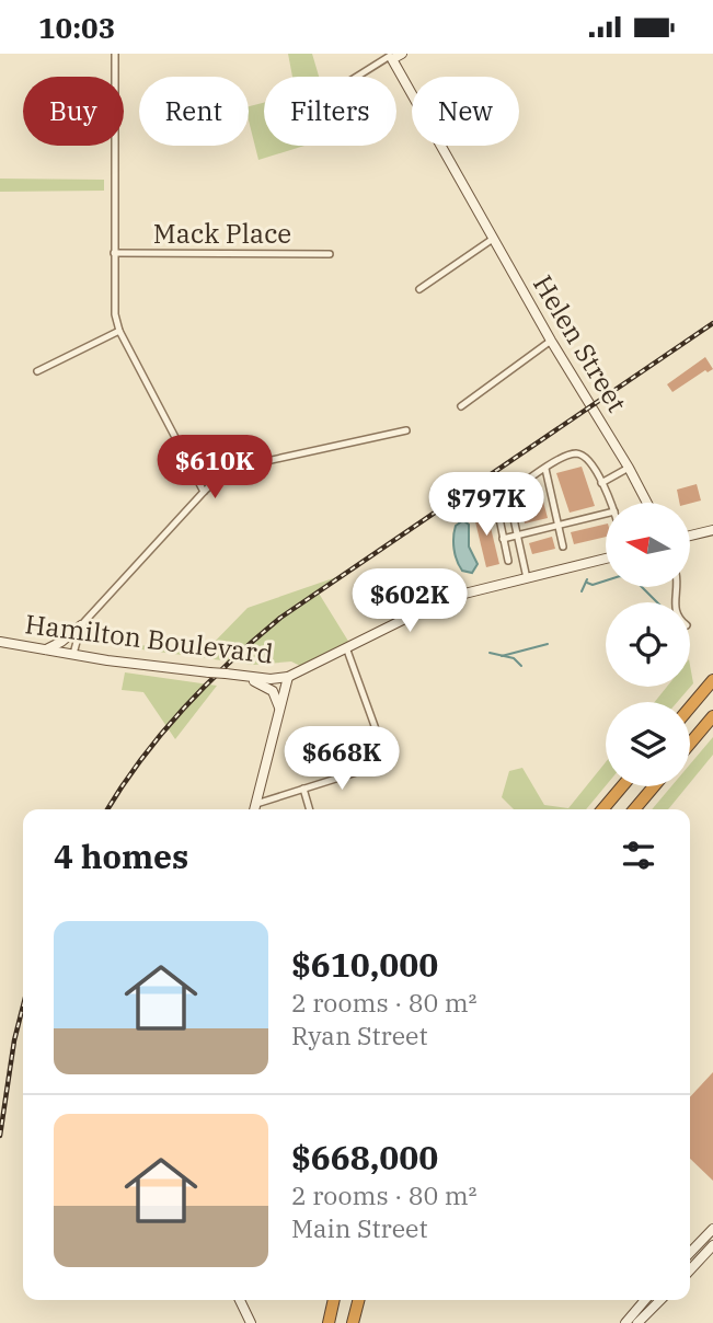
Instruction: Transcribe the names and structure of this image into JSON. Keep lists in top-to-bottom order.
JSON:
{
  "streets": {
    "main road": ["Helen Street", "Hamilton Boulevard"],
    "street": ["Mack Place"]
  },
  "north": "left",
  "page": {
    "status": "10:03",
    "chip": [
      "Buy",
      "Rent",
      "Filters",
      "New"
    ],
    "price": [
      "$610K",
      "$797K",
      "$602K",
      "$668K"
    ],
    "heading": "4 homes",
    "list": [
      {
        "name": "$610,000",
        "note": "2 rooms · 80 m² · Ryan Street"
      },
      {
        "name": "$668,000",
        "note": "2 rooms · 80 m² · Main Street"
      }
    ]
  }
}
